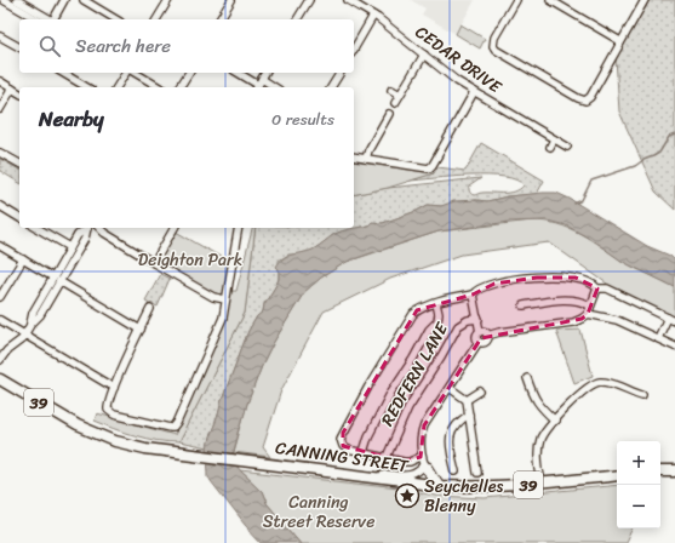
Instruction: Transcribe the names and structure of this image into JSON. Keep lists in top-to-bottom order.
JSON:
{
  "streets": {
    "main road": ["39", "CANNING STREET"],
    "street": ["CEDAR DRIVE", "REDFERN LANE"]
  },
  "parks": ["Deighton Park", "Canning Street Reserve"],
  "places": {
    "place": ["Seychelles Blenny"]
  },
  "page": {
    "search": "Search here",
    "heading": ["Nearby", "0 results"],
    "map_buttons": ["+", "−"]
  }
}
